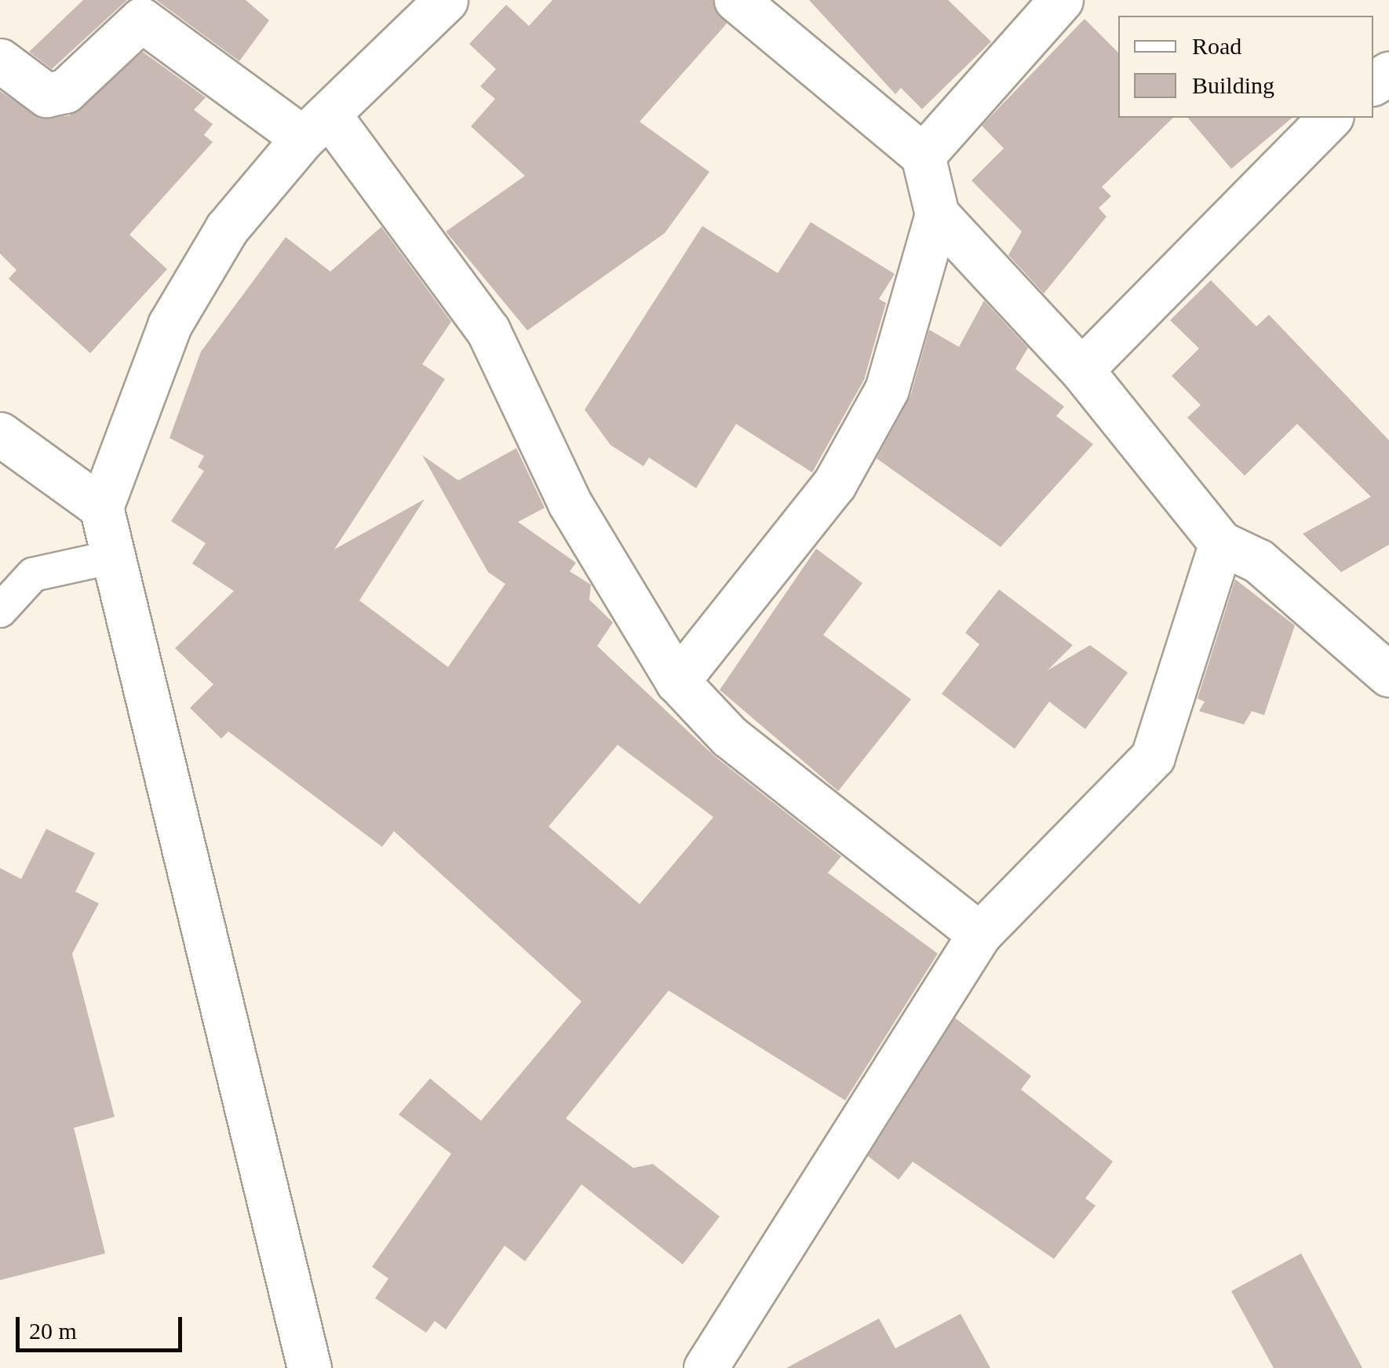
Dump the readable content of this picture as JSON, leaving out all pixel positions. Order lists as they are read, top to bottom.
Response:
{
  "legend": ["Road", "Building"],
  "scale_bar": "20 m"
}
